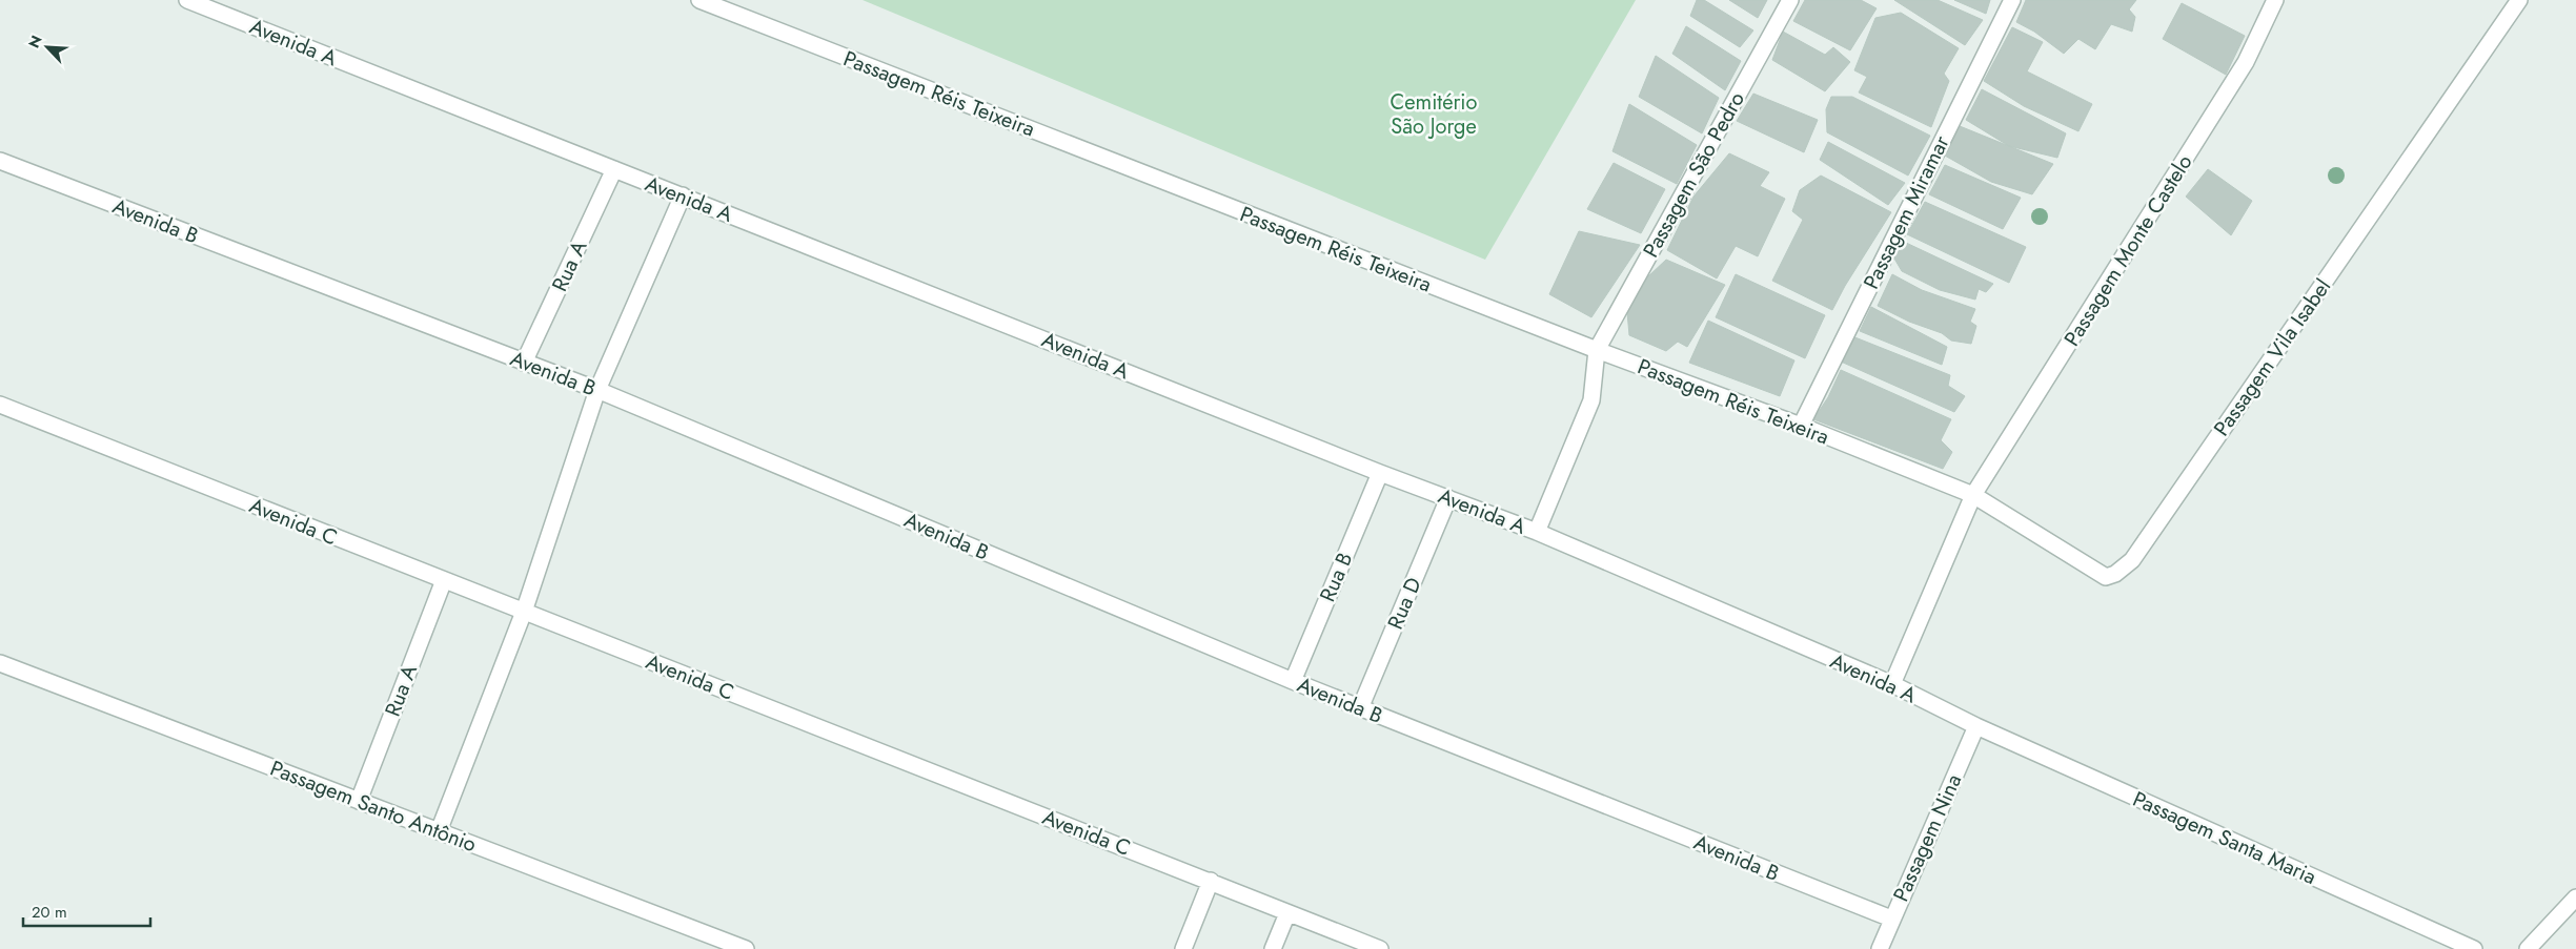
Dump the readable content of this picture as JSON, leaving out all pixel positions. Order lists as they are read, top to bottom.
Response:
{
  "streets": {
    "street": [
      "Avenida A",
      "Passagem Réis Teixeira",
      "Passagem São Pedro",
      "Passagem Miramar",
      "Avenida B",
      "Passagem Monte Castelo",
      "Rua A",
      "Passagem Vila Isabel",
      "Avenida C",
      "Rua B",
      "Rua D",
      "Passagem Santo Antônio",
      "Passagem Nina",
      "Passagem Santa Maria"
    ]
  },
  "crossings": [
    ["Avenida A", "Passagem Monte Castelo"],
    ["Avenida A", "Rua A"],
    ["Avenida A", "Rua B"],
    ["Avenida A", "Rua D"],
    ["Avenida A", "Passagem Nina"],
    ["Avenida A", "Passagem Santa Maria"],
    ["Passagem Réis Teixeira", "Passagem São Pedro"],
    ["Passagem Réis Teixeira", "Passagem Miramar"],
    ["Passagem Réis Teixeira", "Passagem Monte Castelo"],
    ["Passagem Réis Teixeira", "Passagem Vila Isabel"],
    ["Avenida B", "Rua A"],
    ["Avenida B", "Rua B"],
    ["Avenida B", "Rua D"],
    ["Avenida B", "Passagem Nina"],
    ["Passagem Monte Castelo", "Passagem Vila Isabel"],
    ["Rua A", "Avenida C"],
    ["Rua A", "Passagem Santo Antônio"],
    ["Passagem Nina", "Passagem Santa Maria"]
  ],
  "parks": ["Cemitério São Jorge"],
  "scale_bar": "20 m",
  "north": "top left"
}
